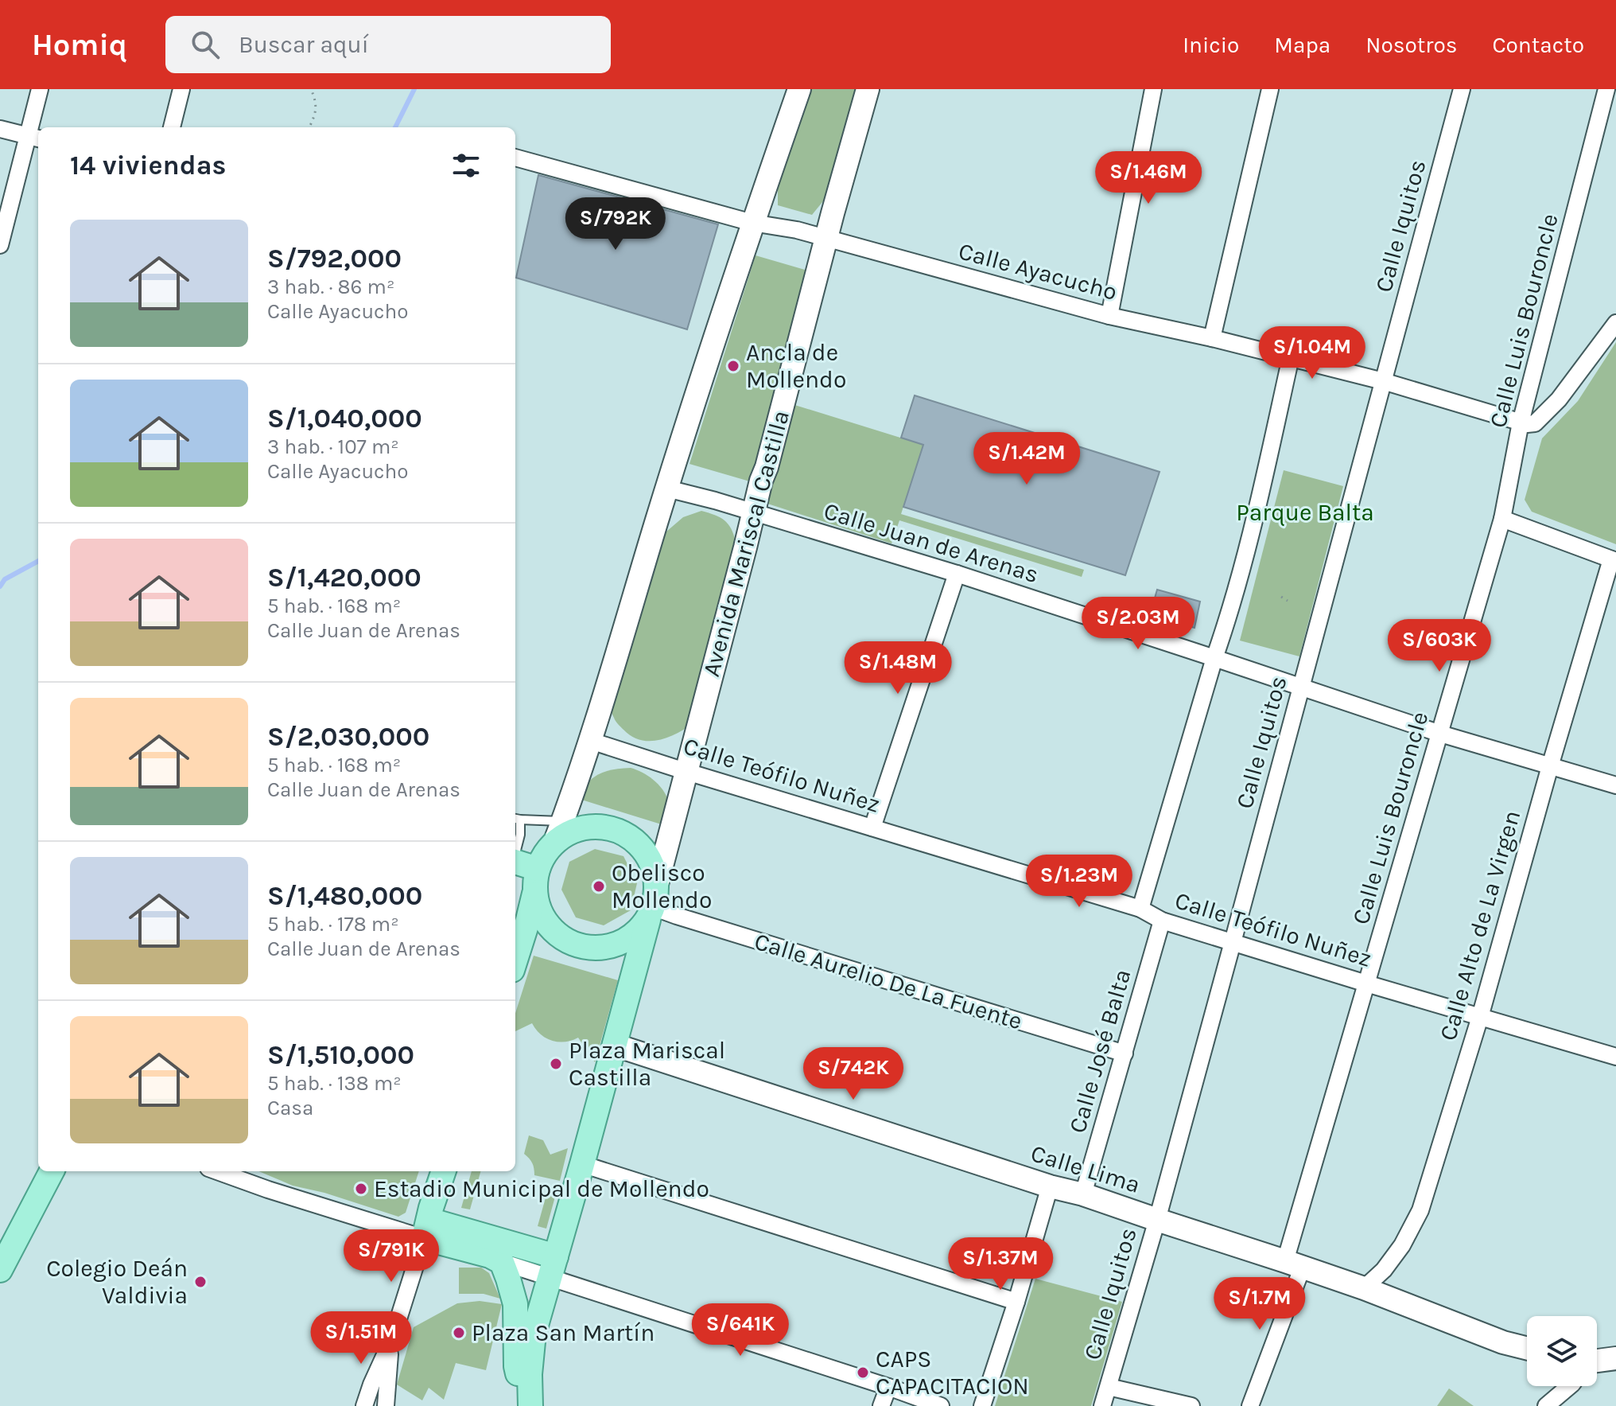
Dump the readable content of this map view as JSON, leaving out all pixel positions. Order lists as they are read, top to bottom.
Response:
{
  "streets": {
    "main road": ["Avenida Mariscal Castilla"],
    "street": [
      "Calle Iquitos",
      "Calle Ayacucho",
      "Calle Luis Bouroncle",
      "Calle Juan de Arenas",
      "Calle Teófilo Nuñez",
      "Calle Alto de La Virgen",
      "Calle Aurelio De La Fuente",
      "Calle José Balta",
      "Calle Lima"
    ]
  },
  "crossings": [
    ["Calle Iquitos", "Calle Ayacucho"],
    ["Calle Iquitos", "Calle Juan de Arenas"],
    ["Calle Iquitos", "Calle Teófilo Nuñez"],
    ["Calle Iquitos", "Calle Lima"],
    ["Calle Ayacucho", "Calle Luis Bouroncle"],
    ["Calle Ayacucho", "Avenida Mariscal Castilla"],
    ["Calle Luis Bouroncle", "Calle Juan de Arenas"],
    ["Calle Luis Bouroncle", "Calle Teófilo Nuñez"],
    ["Calle Luis Bouroncle", "Calle Lima"],
    ["Calle Juan de Arenas", "Avenida Mariscal Castilla"],
    ["Calle Juan de Arenas", "Calle Alto de La Virgen"],
    ["Avenida Mariscal Castilla", "Calle Teófilo Nuñez"],
    ["Avenida Mariscal Castilla", "Calle Aurelio De La Fuente"],
    ["Avenida Mariscal Castilla", "Calle Lima"],
    ["Calle Teófilo Nuñez", "Calle Alto de La Virgen"],
    ["Calle Teófilo Nuñez", "Calle José Balta"],
    ["Calle Alto de La Virgen", "Calle Lima"],
    ["Calle Aurelio De La Fuente", "Calle José Balta"],
    ["Calle José Balta", "Calle Lima"]
  ],
  "parks": ["Parque Balta"],
  "places": [
    "Ancla de Mollendo",
    "Obelisco Mollendo",
    "Plaza Mariscal Castilla",
    "Estadio Municipal de Mollendo",
    "Colegio Deán Valdivia",
    "Plaza San Martín",
    "CAPS CAPACITACION"
  ],
  "page": {
    "header": "Homiq",
    "search": "Buscar aquí",
    "nav": [
      "Inicio",
      "Mapa",
      "Nosotros",
      "Contacto"
    ],
    "heading": "14 viviendas",
    "price": [
      "S/1.46M",
      "S/792K",
      "S/1.04M",
      "S/1.42M",
      "S/2.03M",
      "S/603K",
      "S/1.48M",
      "S/1.23M",
      "S/742K",
      "S/791K",
      "S/1.37M",
      "S/1.7M",
      "S/641K",
      "S/1.51M"
    ],
    "list": [
      {
        "name": "S/792,000",
        "note": "3 hab. · 86 m² · Calle Ayacucho"
      },
      {
        "name": "S/1,040,000",
        "note": "3 hab. · 107 m² · Calle Ayacucho"
      },
      {
        "name": "S/1,420,000",
        "note": "5 hab. · 168 m² · Calle Juan de Arenas"
      },
      {
        "name": "S/2,030,000",
        "note": "5 hab. · 168 m² · Calle Juan de Arenas"
      },
      {
        "name": "S/1,480,000",
        "note": "5 hab. · 178 m² · Calle Juan de Arenas"
      },
      {
        "name": "S/1,510,000",
        "note": "5 hab. · 138 m² · Casa"
      }
    ]
  }
}
